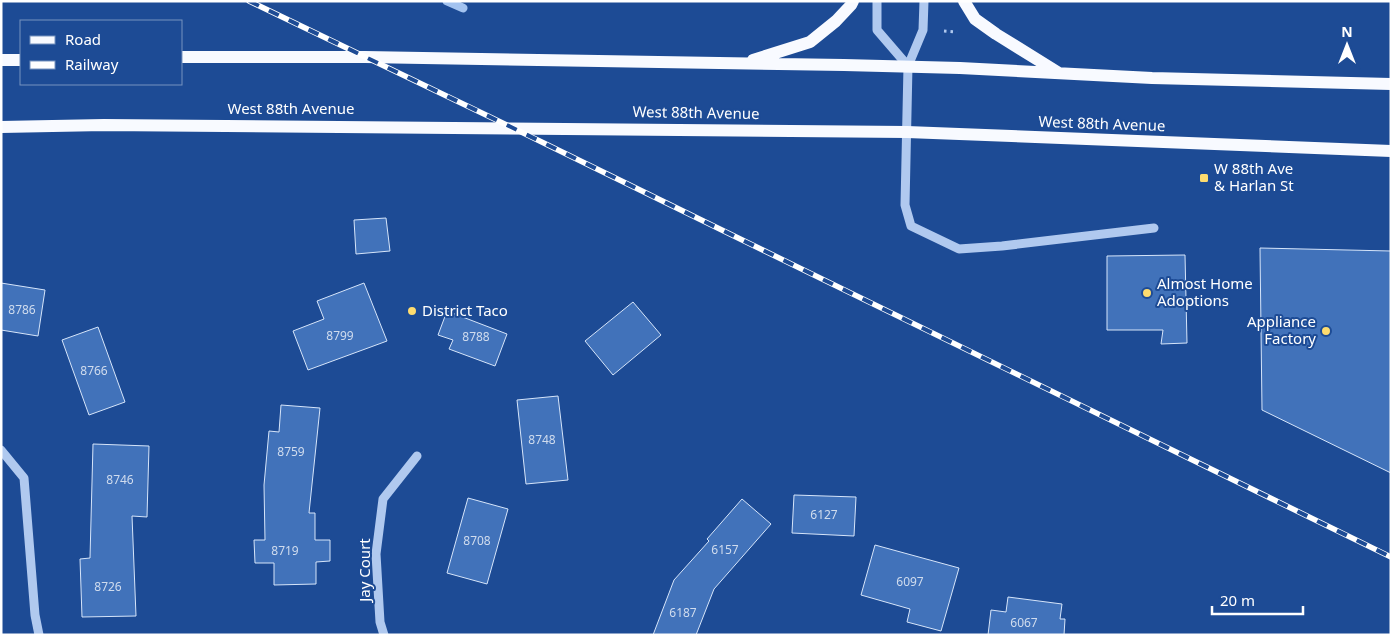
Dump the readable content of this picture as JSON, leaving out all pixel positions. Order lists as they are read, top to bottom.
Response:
{
  "streets": {
    "main road": ["West 88th Avenue"],
    "street": ["Jay Court"]
  },
  "places": {
    "transit": ["W 88th Ave & Harlan St"],
    "other": ["Almost Home Adoptions", "District Taco", "Appliance Factory"]
  },
  "house_numbers": [
    "8786",
    "8799",
    "8788",
    "8766",
    "8748",
    "8759",
    "8746",
    "6127",
    "8708",
    "6157",
    "8719",
    "6097",
    "8726",
    "6187",
    "6067"
  ],
  "legend": ["Road", "Railway"],
  "scale_bar": "20 m",
  "north": "top"
}
